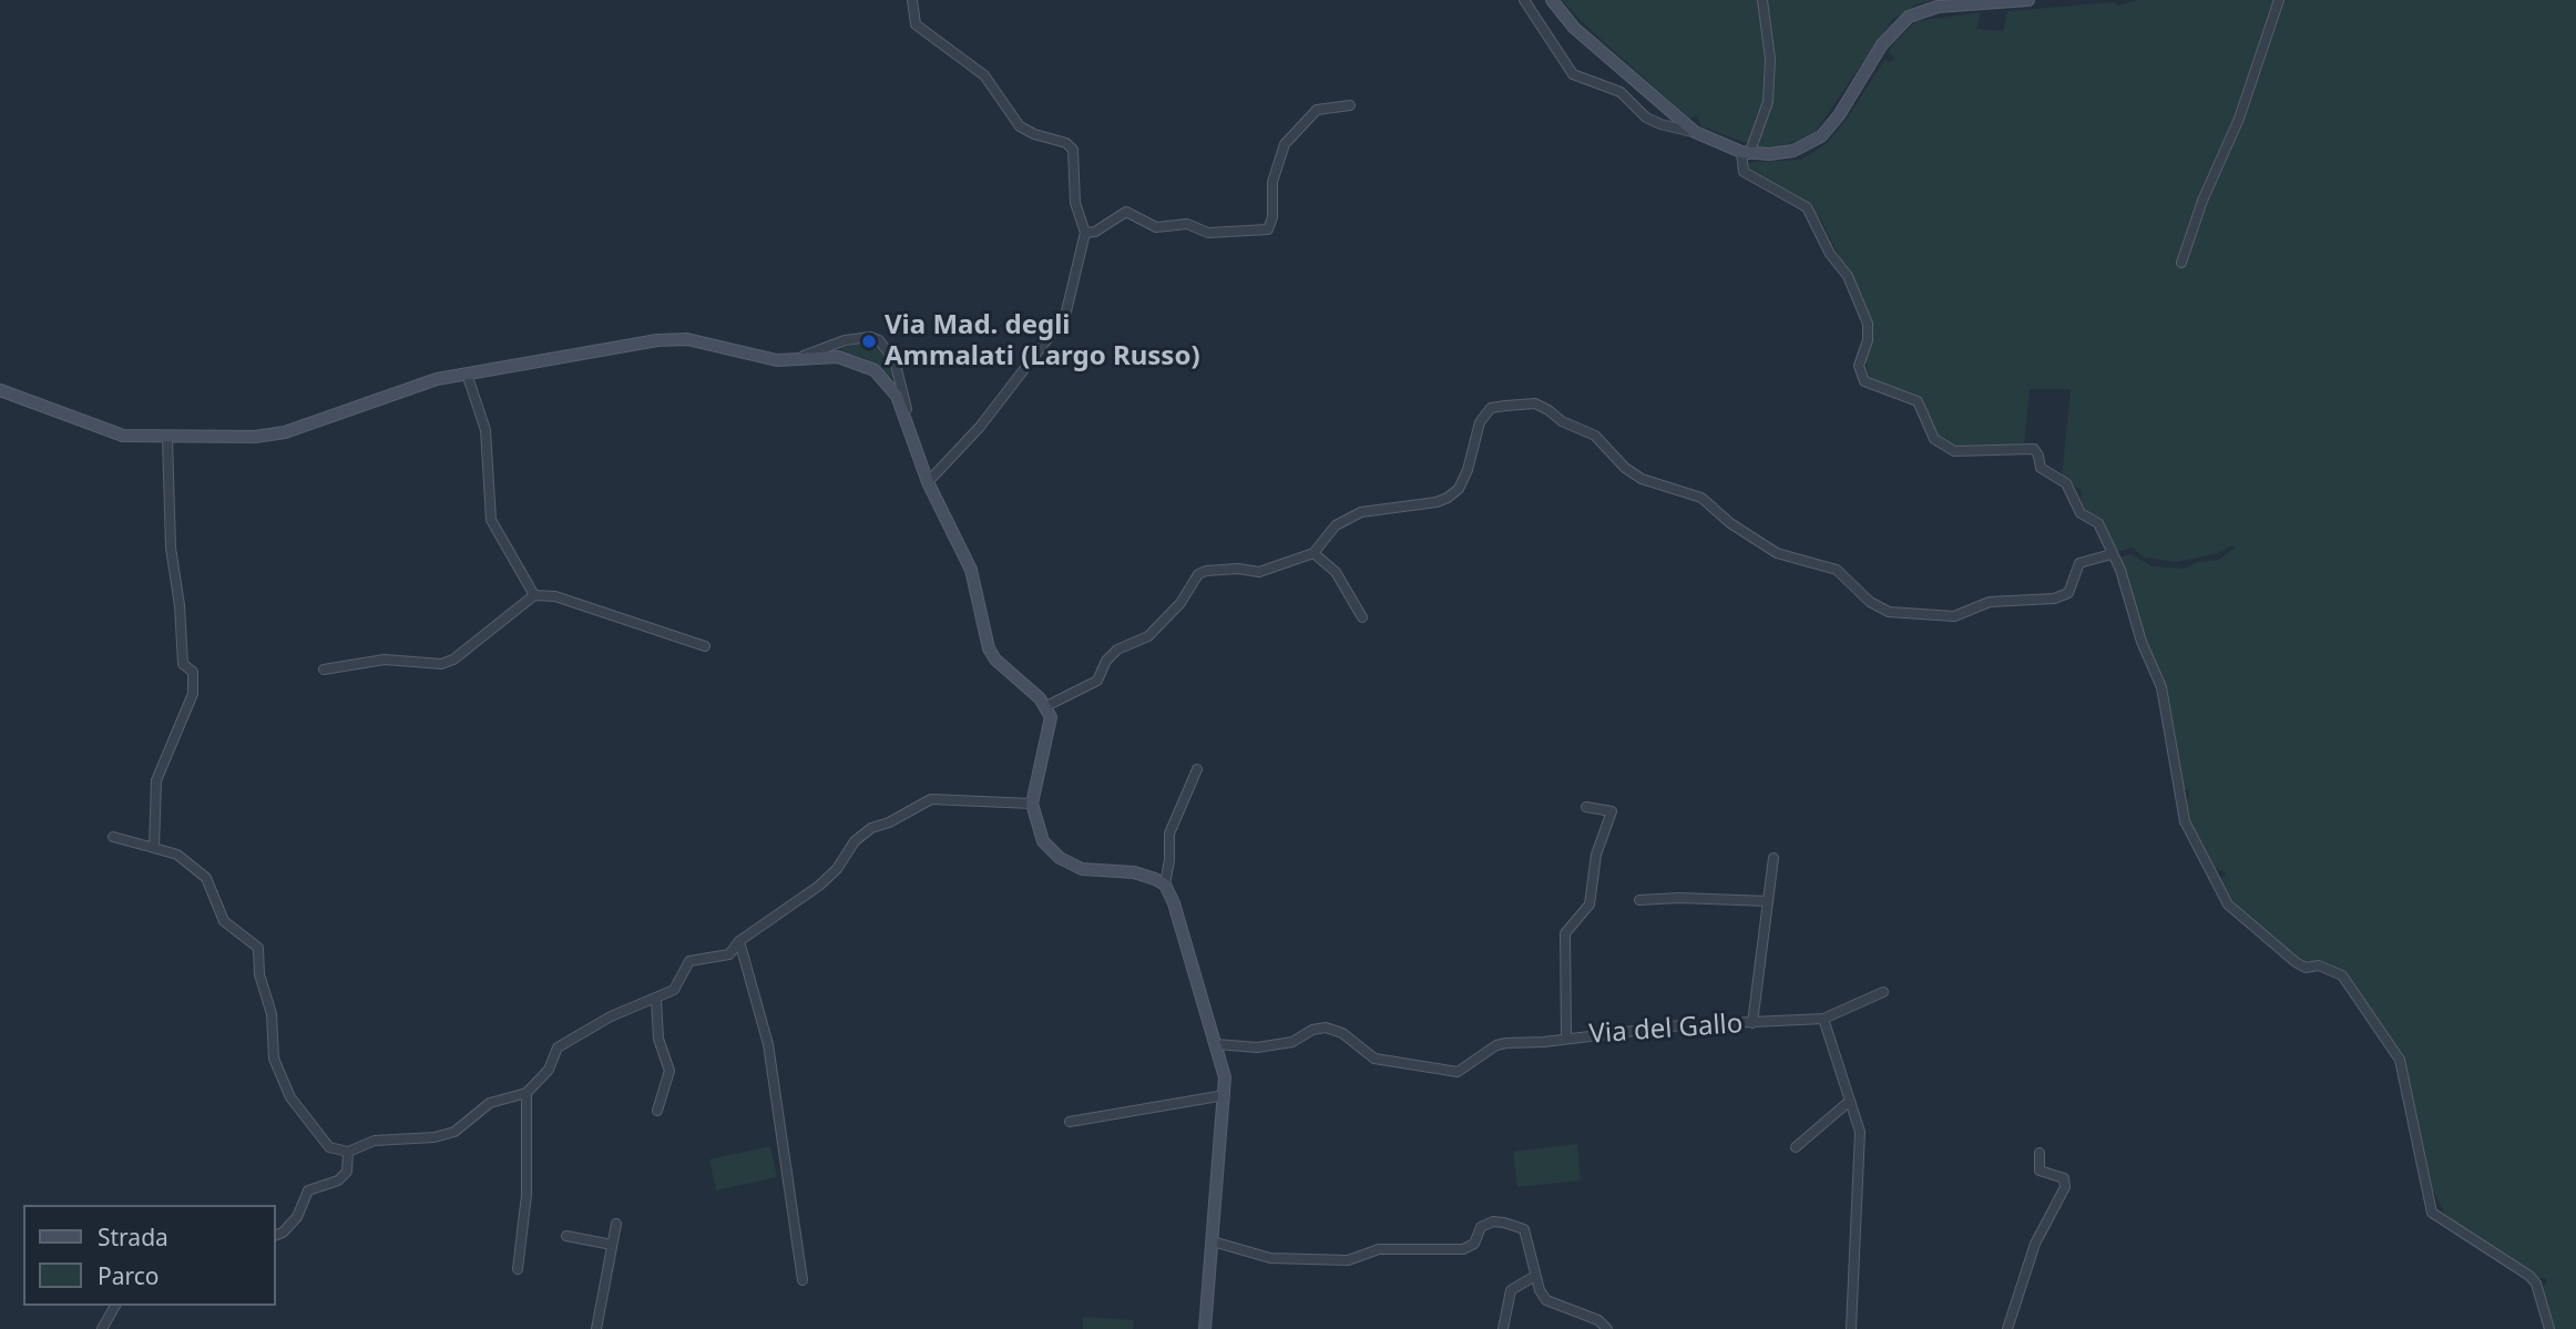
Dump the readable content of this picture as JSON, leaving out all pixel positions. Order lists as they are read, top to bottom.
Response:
{
  "streets": {
    "street": ["Via del Gallo"]
  },
  "places": ["Via Mad. degli Ammalati (Largo Russo)"],
  "legend": ["Strada", "Parco"]
}
